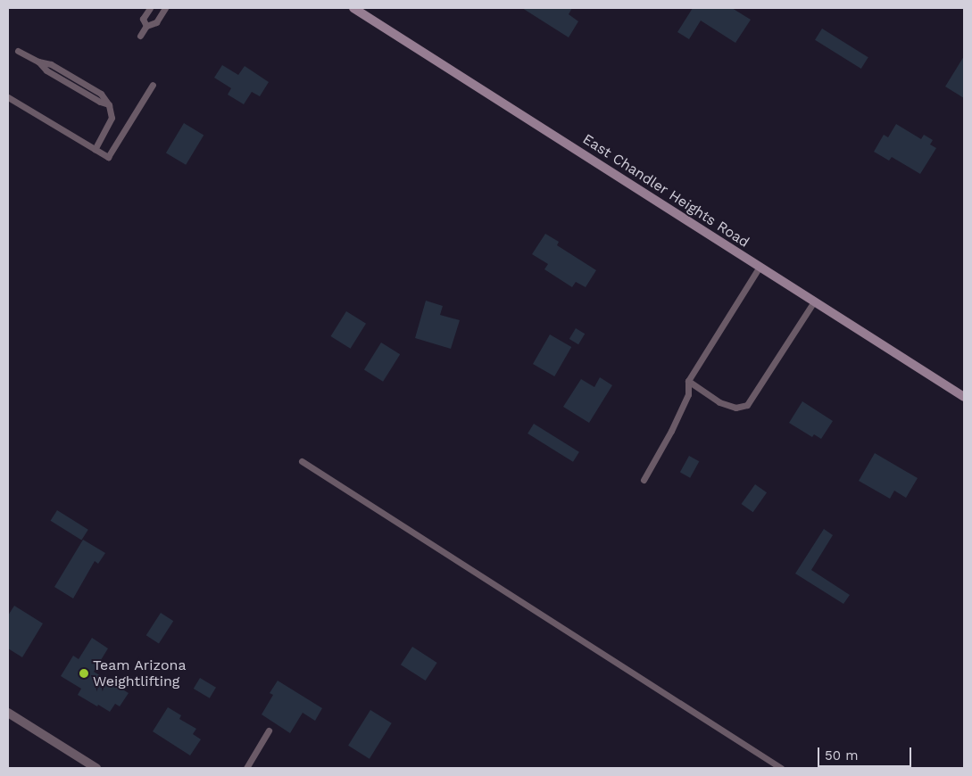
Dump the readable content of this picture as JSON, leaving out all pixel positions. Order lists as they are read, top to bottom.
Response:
{
  "streets": {
    "main road": ["East Chandler Heights Road"]
  },
  "places": ["Team Arizona Weightlifting"],
  "scale_bar": "50 m"
}
